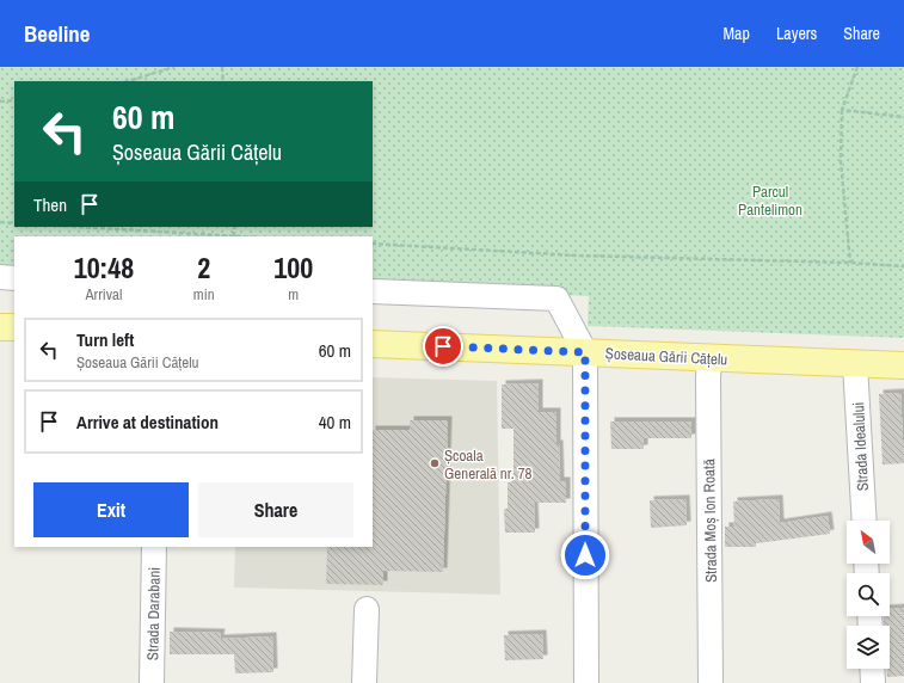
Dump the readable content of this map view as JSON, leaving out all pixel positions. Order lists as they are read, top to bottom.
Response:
{
  "streets": {
    "main road": ["Șoseaua Gării Cățelu"],
    "street": ["Strada Idealului", "Strada Moș Ion Roată", "Strada Darabani"]
  },
  "crossings": [
    ["Șoseaua Gării Cățelu", "Strada Idealului"],
    ["Șoseaua Gării Cățelu", "Strada Moș Ion Roată"]
  ],
  "parks": ["Parcul Pantelimon"],
  "places": ["Școala Generală nr. 78"],
  "north": "top left",
  "page": {
    "header": "Beeline",
    "nav": ["Map", "Layers", "Share"],
    "turn": ["60 m", "Șoseaua Gării Cățelu"],
    "then": "Then",
    "eta": [
      "10:48",
      "Arrival",
      "2",
      "min",
      "100",
      "m"
    ],
    "list": [
      {
        "name": "Turn left",
        "note": "Șoseaua Gării Cățelu",
        "value": "60 m"
      },
      {
        "name": "Arrive at destination",
        "value": "40 m"
      }
    ],
    "buttons": ["Exit", "Share"]
  }
}
